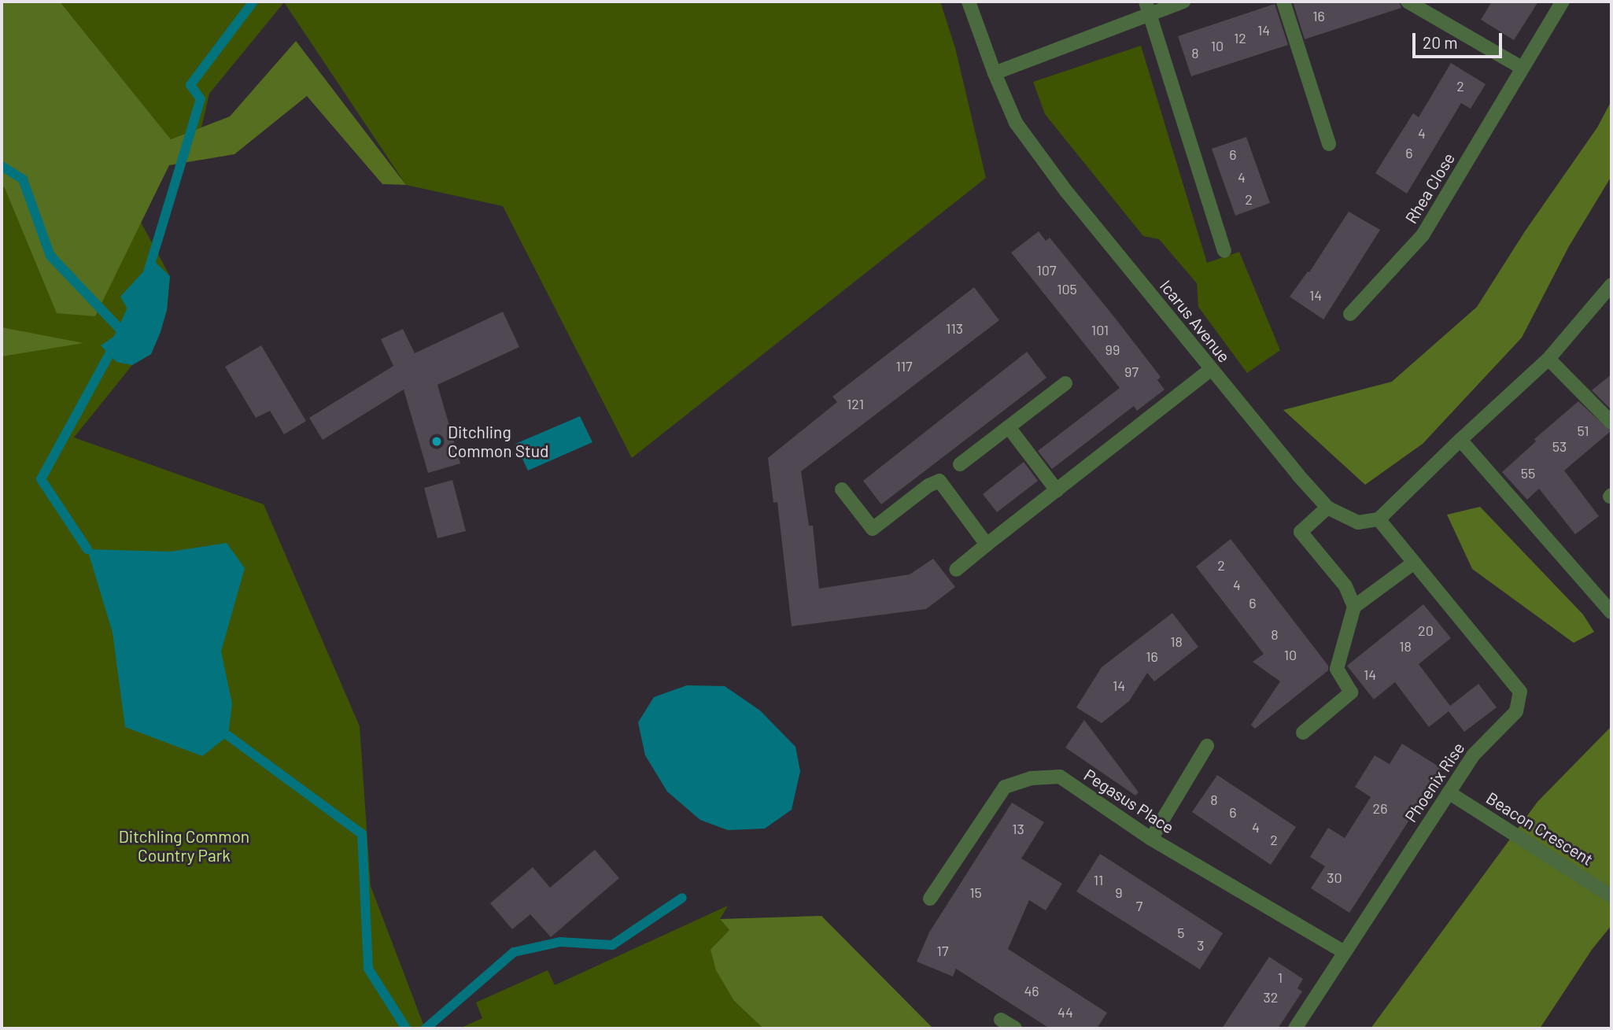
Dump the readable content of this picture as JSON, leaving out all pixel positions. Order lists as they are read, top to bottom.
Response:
{
  "streets": {
    "street": [
      "Rhea Close",
      "Icarus Avenue",
      "Phoenix Rise",
      "Pegasus Place",
      "Beacon Crescent"
    ]
  },
  "crossings": [
    ["Icarus Avenue", "Phoenix Rise"],
    ["Phoenix Rise", "Pegasus Place"],
    ["Phoenix Rise", "Beacon Crescent"]
  ],
  "parks": ["Ditchling Common Country Park"],
  "places": ["Ditchling Common Stud"],
  "house_numbers": [
    "16",
    "14",
    "12",
    "10",
    "8",
    "2",
    "4",
    "6",
    "6",
    "4",
    "2",
    "107",
    "105",
    "14",
    "113",
    "101",
    "99",
    "117",
    "97",
    "121",
    "51",
    "53",
    "55",
    "2",
    "4",
    "6",
    "20",
    "8",
    "18",
    "18",
    "10",
    "16",
    "14",
    "14",
    "8",
    "26",
    "6",
    "4",
    "13",
    "2",
    "30",
    "11",
    "15",
    "9",
    "7",
    "5",
    "3",
    "17",
    "1",
    "46",
    "32",
    "44"
  ],
  "scale_bar": "20 m"
}
